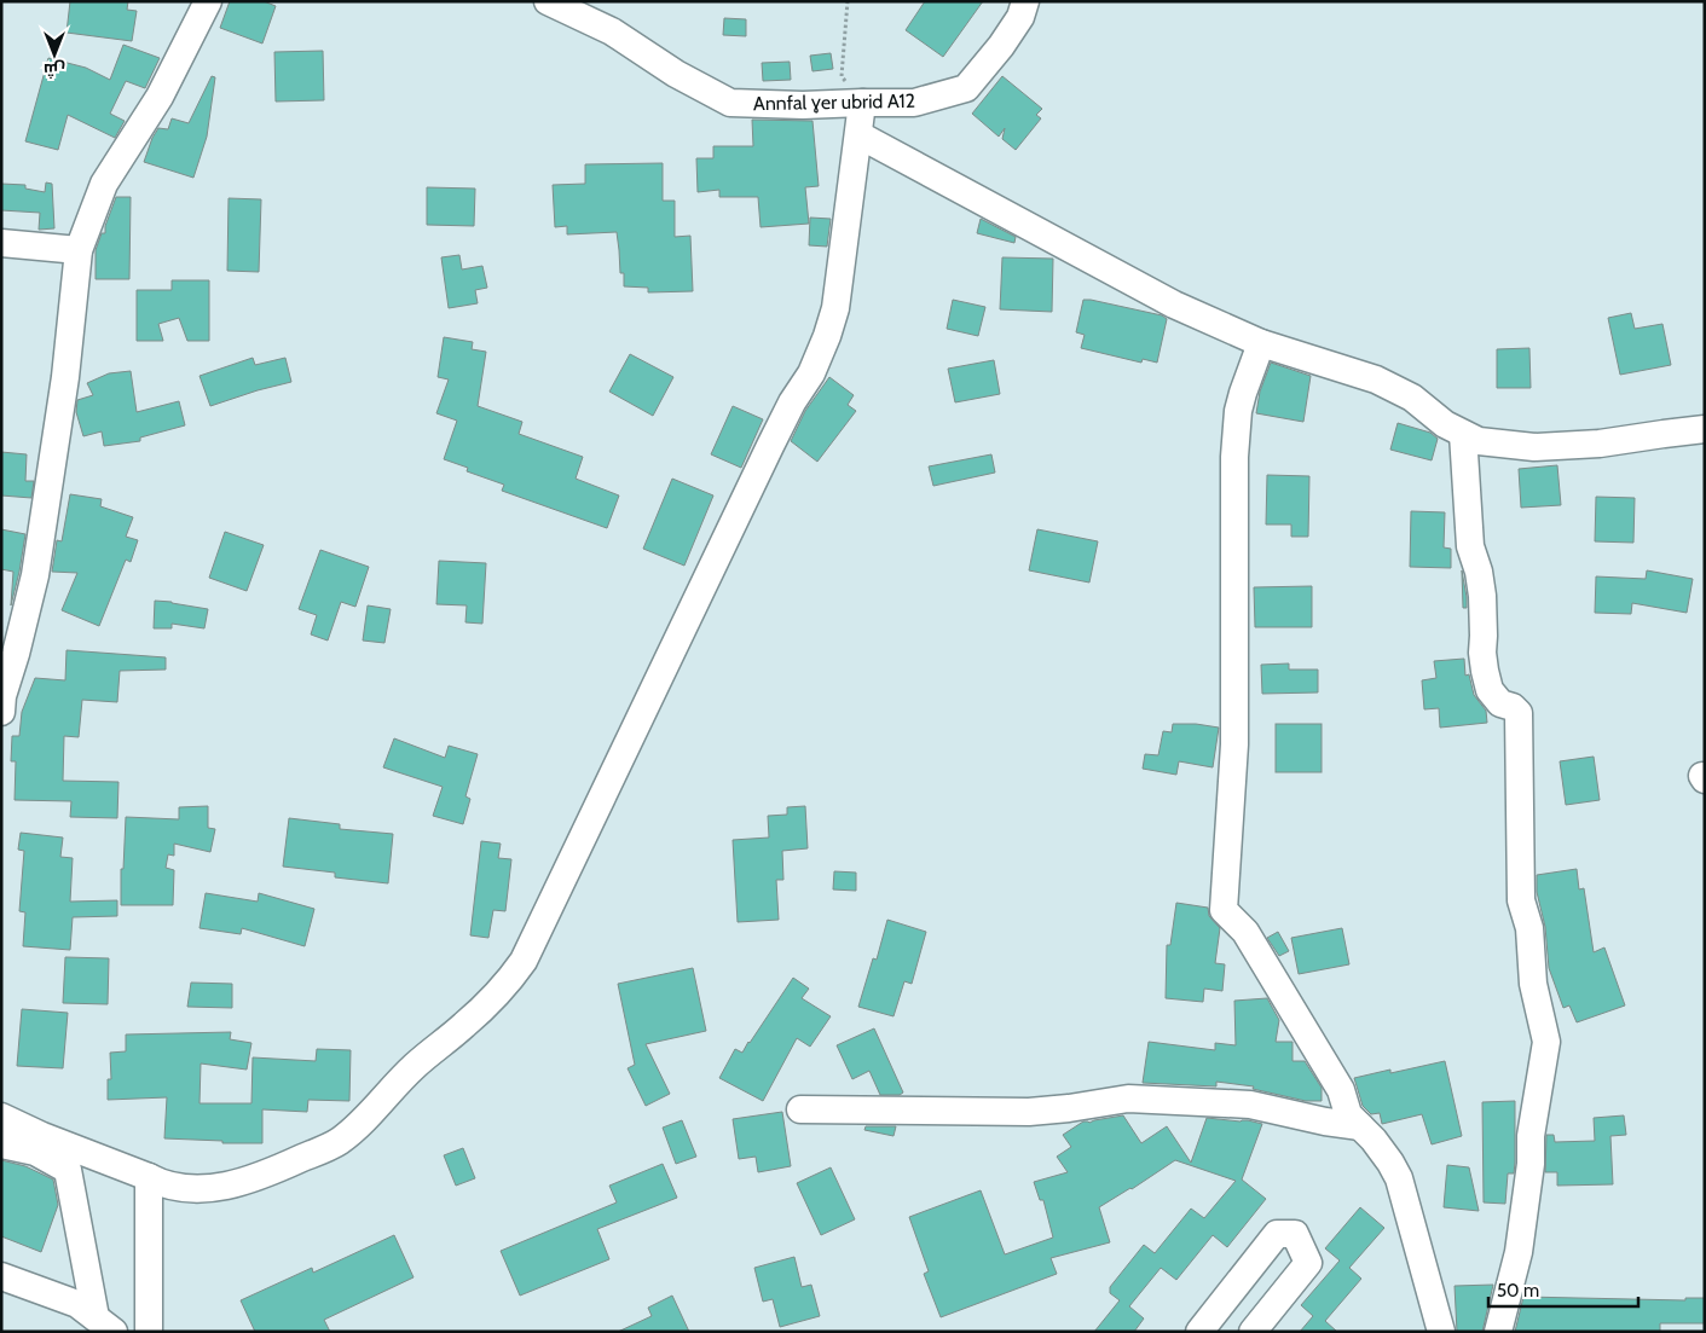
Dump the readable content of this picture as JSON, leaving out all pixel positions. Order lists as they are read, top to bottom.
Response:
{
  "streets": {
    "street": ["Annfal ɣer ubrid A12"]
  },
  "scale_bar": "50 m",
  "north": "bottom"
}
